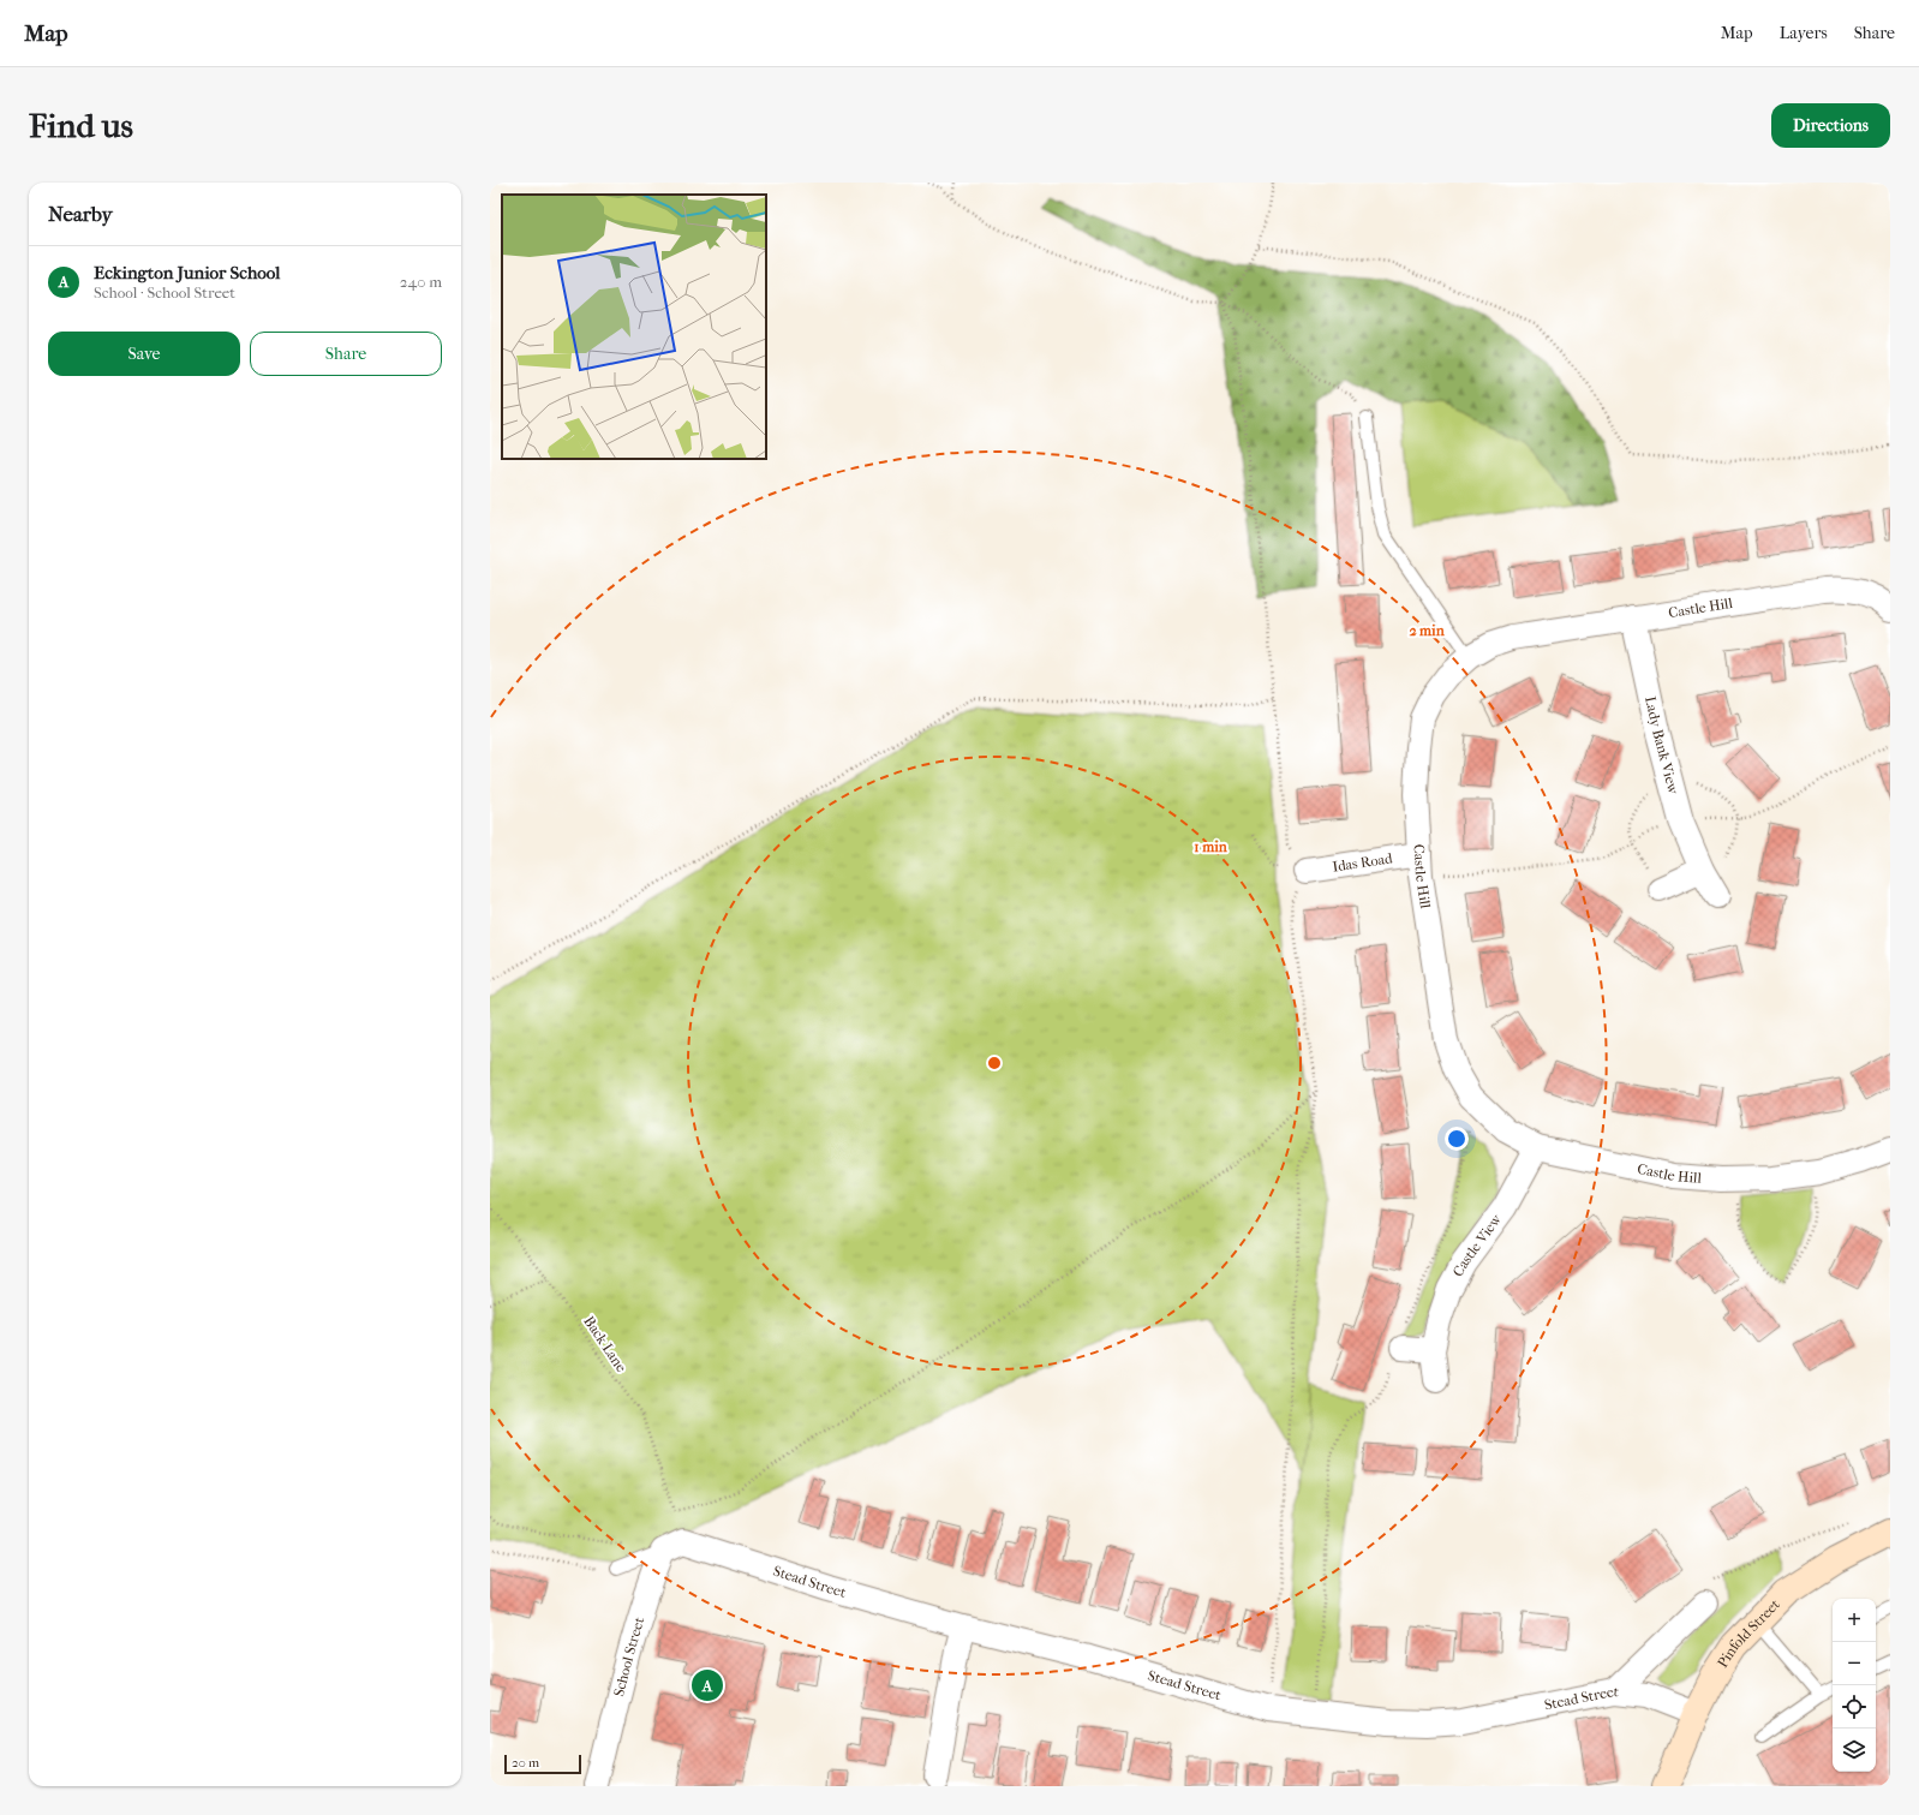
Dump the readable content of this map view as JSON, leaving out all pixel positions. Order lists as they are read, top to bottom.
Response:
{
  "streets": {
    "main road": ["Pinfold Street"],
    "street": [
      "Castle Hill",
      "Lady Bank View",
      "Idas Road",
      "Castle View",
      "Stead Street",
      "School Street"
    ],
    "path": ["Back Lane"]
  },
  "crossings": [
    ["Castle Hill", "Lady Bank View"],
    ["Castle Hill", "Idas Road"],
    ["Castle Hill", "Castle View"],
    ["Stead Street", "Pinfold Street"],
    ["Stead Street", "School Street"]
  ],
  "scale_bar": "20 m",
  "page": {
    "header": "Map",
    "nav": ["Map", "Layers", "Share"],
    "buttons": [
      "Directions",
      ["Save", "Share"]
    ],
    "title": "Find us",
    "heading": "Nearby",
    "list": [
      {
        "mark": "A",
        "name": "Eckington Junior School",
        "note": "School · School Street",
        "value": "240 m"
      }
    ],
    "map_buttons": ["+", "−"],
    "pins": "A",
    "scale": "20 m"
  },
  "rings": ["2 min", "1 min"]
}
